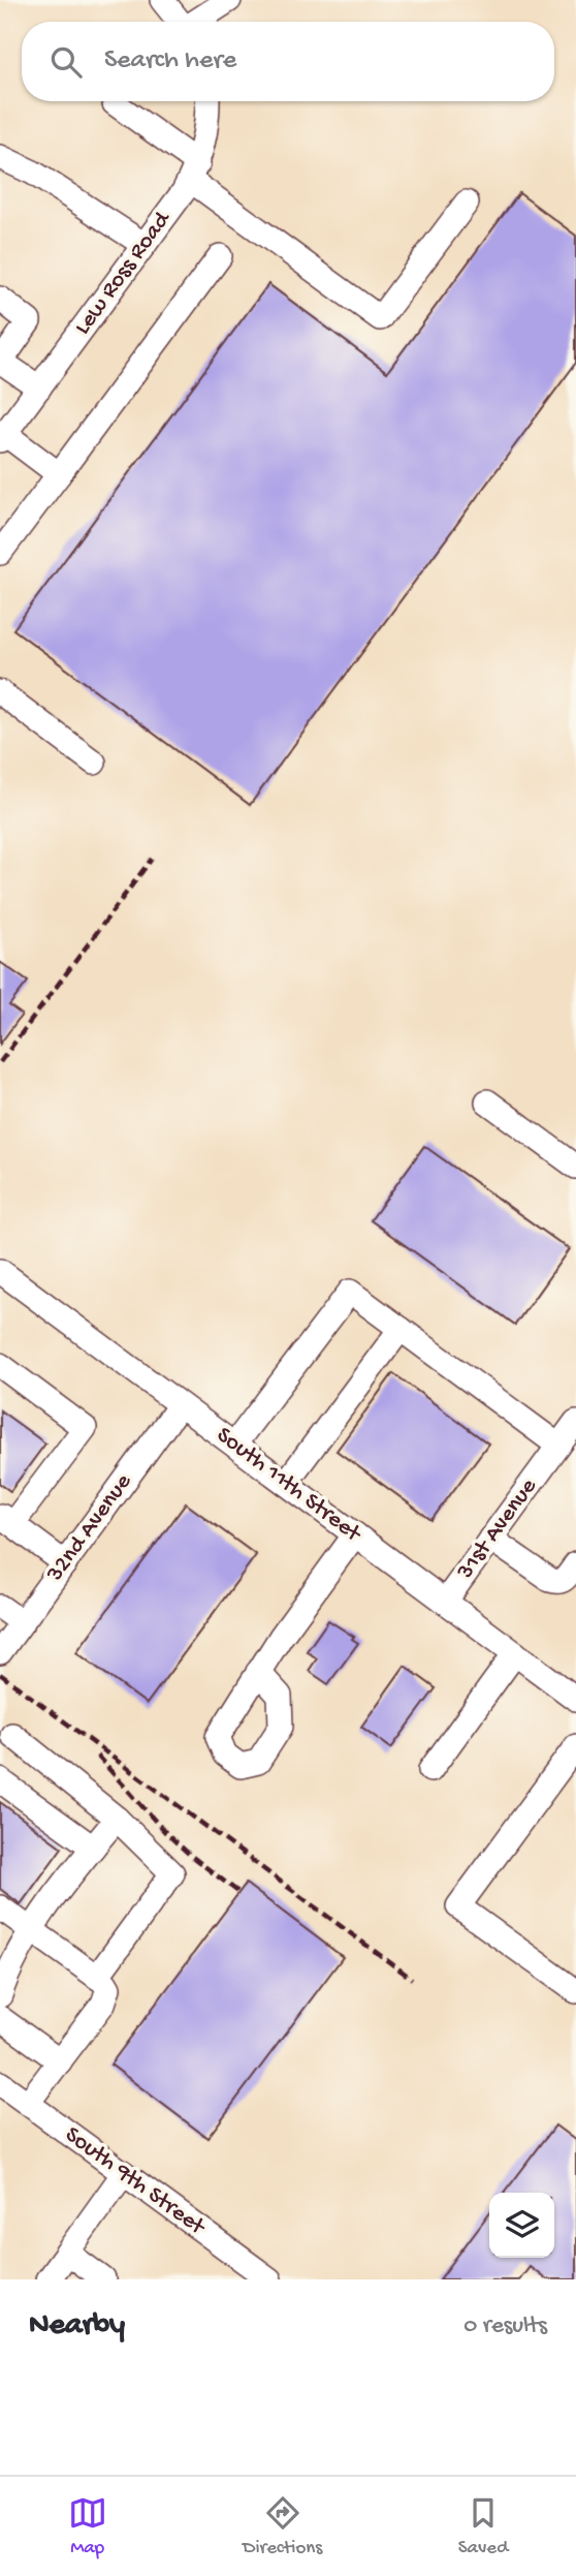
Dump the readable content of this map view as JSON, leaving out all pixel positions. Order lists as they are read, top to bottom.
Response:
{
  "streets": {
    "street": [
      "Lew Ross Road",
      "South 11th Street",
      "32nd Avenue",
      "31st Avenue",
      "South 9th Street"
    ]
  },
  "crossings": [
    ["South 11th Street", "32nd Avenue"],
    ["South 11th Street", "31st Avenue"]
  ],
  "page": {
    "search": "Search here",
    "heading": ["Nearby", "0 results"],
    "nav": ["Map", "Directions", "Saved"]
  }
}
